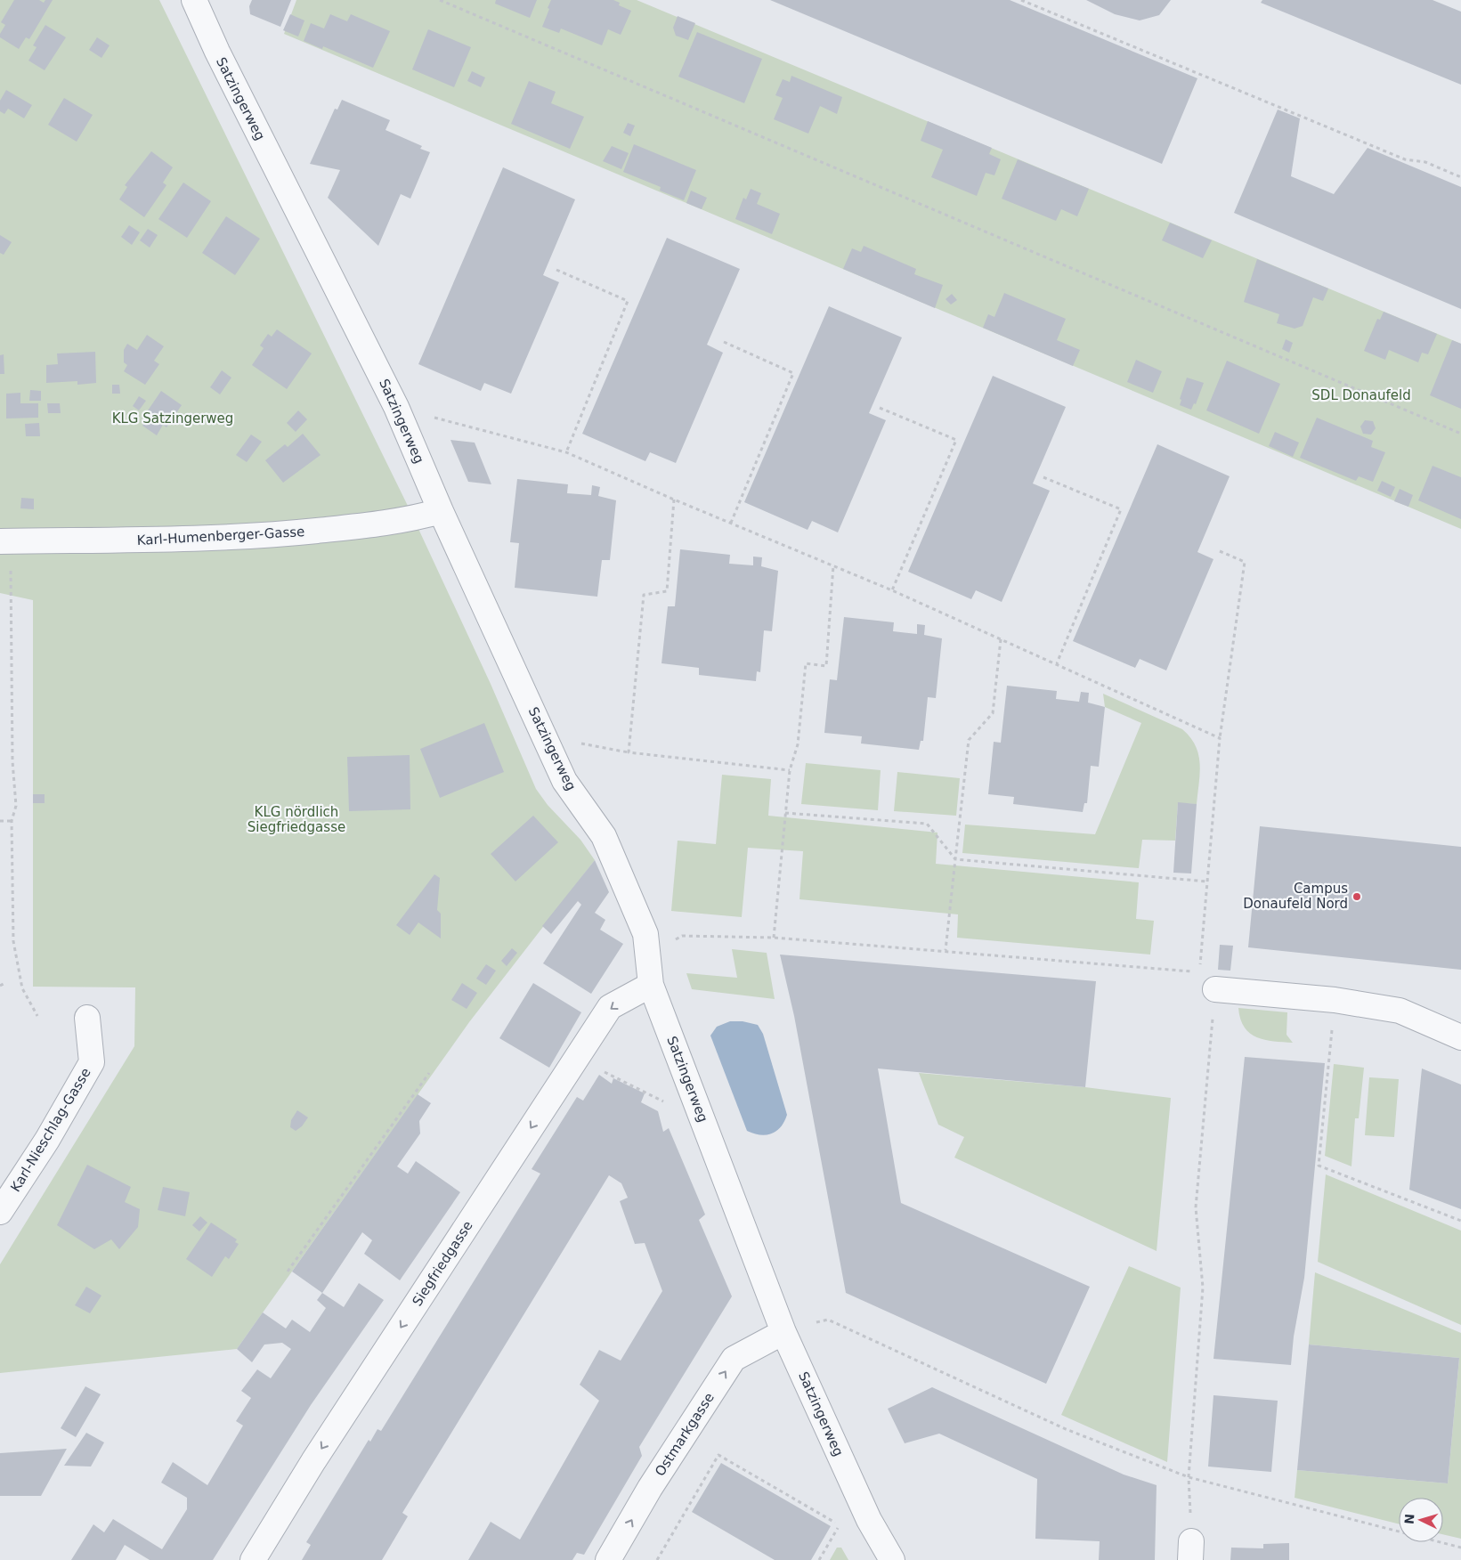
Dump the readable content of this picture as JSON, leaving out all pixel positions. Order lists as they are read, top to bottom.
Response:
{
  "streets": {
    "street": [
      "Satzingerweg",
      "Karl-Humenberger-Gasse",
      "Karl-Nieschlag-Gasse",
      "Siegfriedgasse",
      "Ostmarkgasse"
    ]
  },
  "crossings": [
    ["Satzingerweg", "Karl-Humenberger-Gasse"],
    ["Satzingerweg", "Siegfriedgasse"],
    ["Satzingerweg", "Ostmarkgasse"]
  ],
  "one_way": ["Siegfriedgasse", "Ostmarkgasse"],
  "parks": ["SDL Donaufeld", "KLG Satzingerweg", "KLG nördlich Siegfriedgasse"],
  "places": ["Campus Donaufeld Nord"],
  "north": "left"
}
